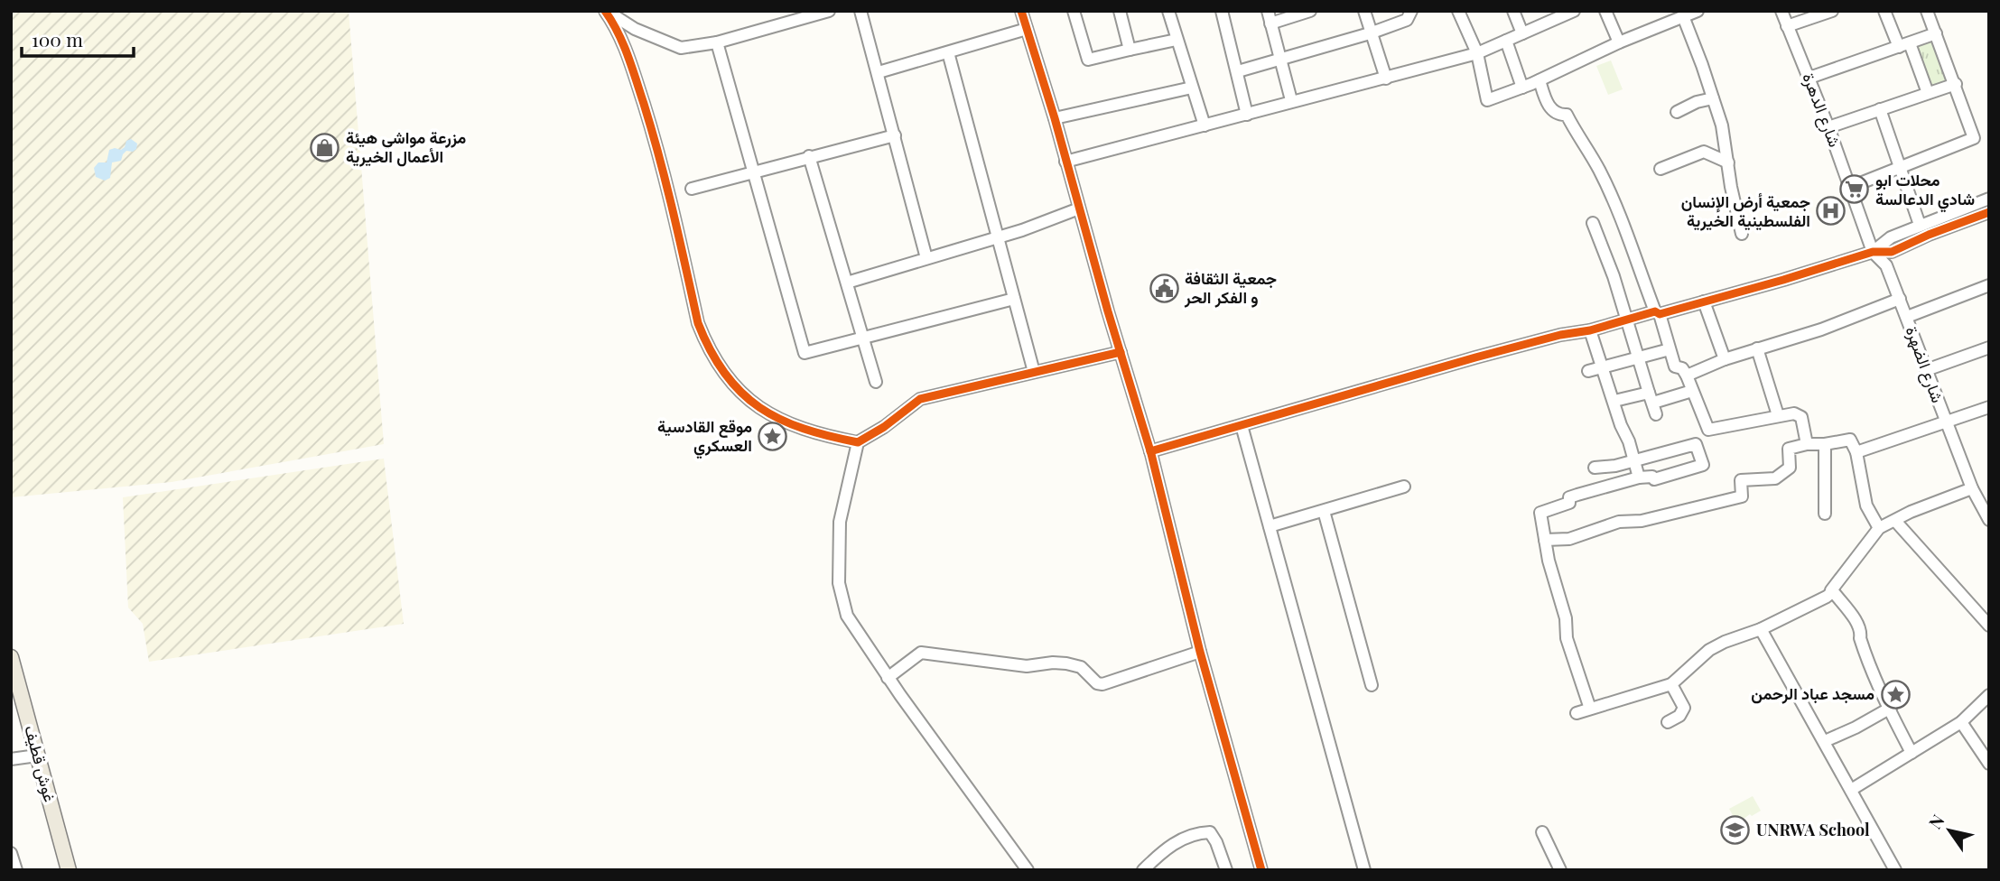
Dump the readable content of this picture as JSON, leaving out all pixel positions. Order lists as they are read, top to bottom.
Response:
{
  "streets": {
    "main road": ["غوش قطيف"],
    "street": ["شارع الدهرة", "شارع الضهرة"]
  },
  "crossings": [
    ["شارع الدهرة", "شارع الضهرة"]
  ],
  "places": {
    "shop": ["مزرعة مواشي هيئة الأعمال الخيرية"],
    "supermarket": ["محلات ابو شادي الدعالسة"],
    "hospital": ["جمعية أرض الإنسان الفلسطينية الخيرية"],
    "public building": ["جمعية الثقافة و الفكر الحر"],
    "place": ["موقع القادسية العسكري", "مسجد عباد الرحمن"],
    "school or university": ["UNRWA School"]
  },
  "scale_bar": "100 m",
  "north": "top left"
}
